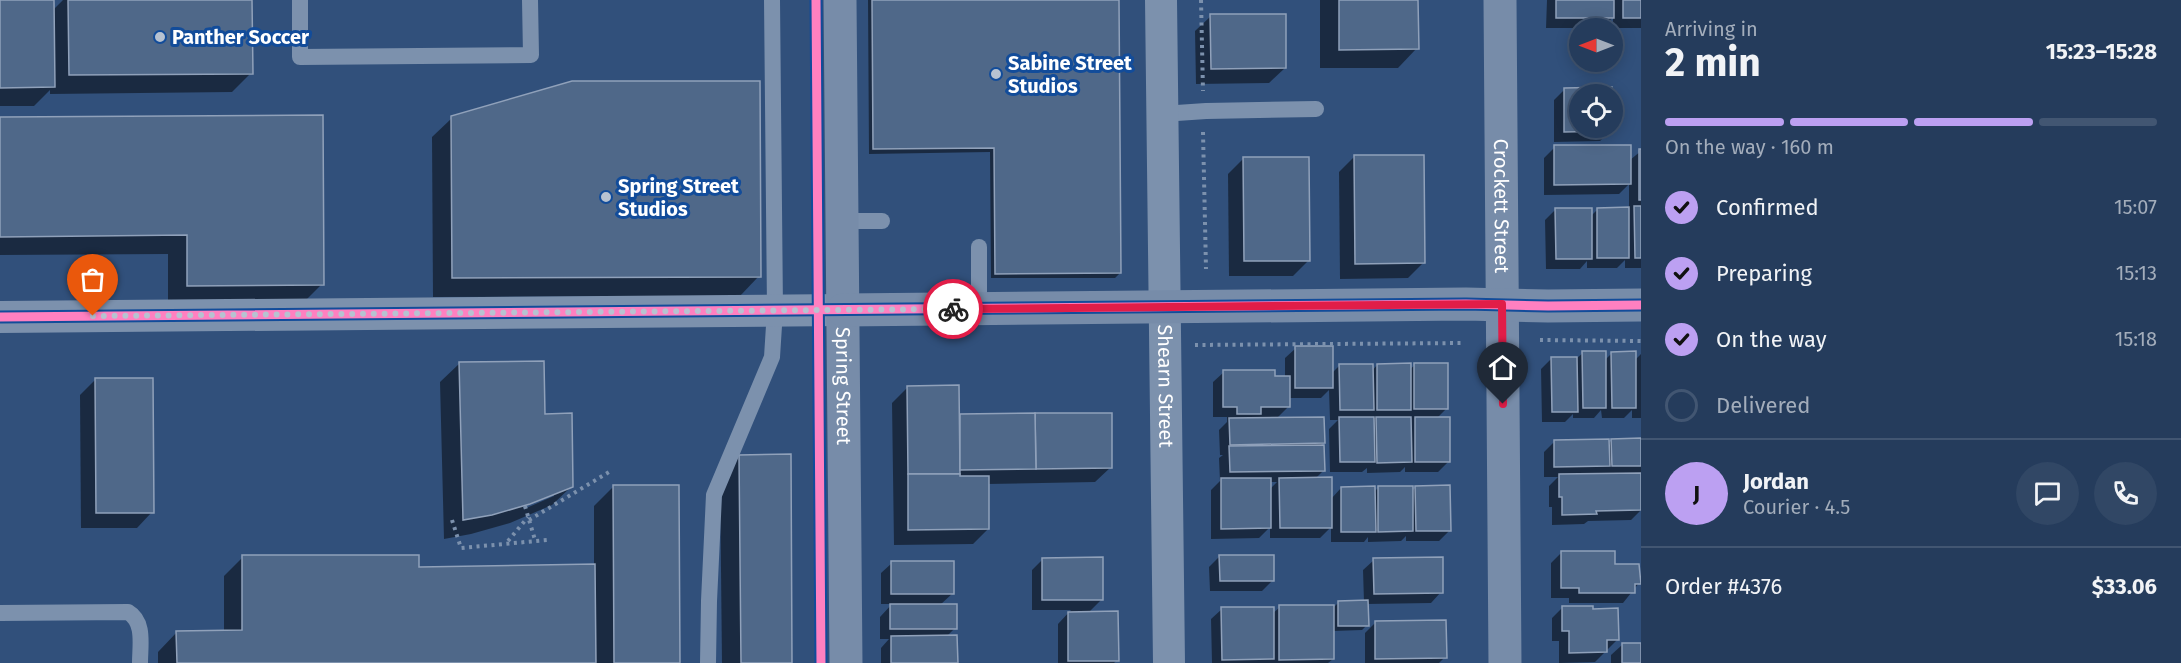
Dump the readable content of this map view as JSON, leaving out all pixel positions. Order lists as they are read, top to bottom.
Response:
{
  "streets": {
    "street": ["Crockett Street", "Spring Street", "Shearn Street"]
  },
  "places": ["Panther Soccer", "Sabine Street Studios", "Spring Street Studios"],
  "north": "left",
  "page": {
    "heading": ["2 min", "Arriving in", "15:23–15:28"],
    "panel": [
      "Jordan",
      "Courier · 4.5",
      "Order #4376",
      "$33.06"
    ],
    "bar": "On the way · 160 m",
    "list": [
      ["Confirmed", "15:07"],
      ["Preparing", "15:13"],
      ["On the way", "15:18"],
      "Delivered"
    ],
    "round": "J"
  }
}
